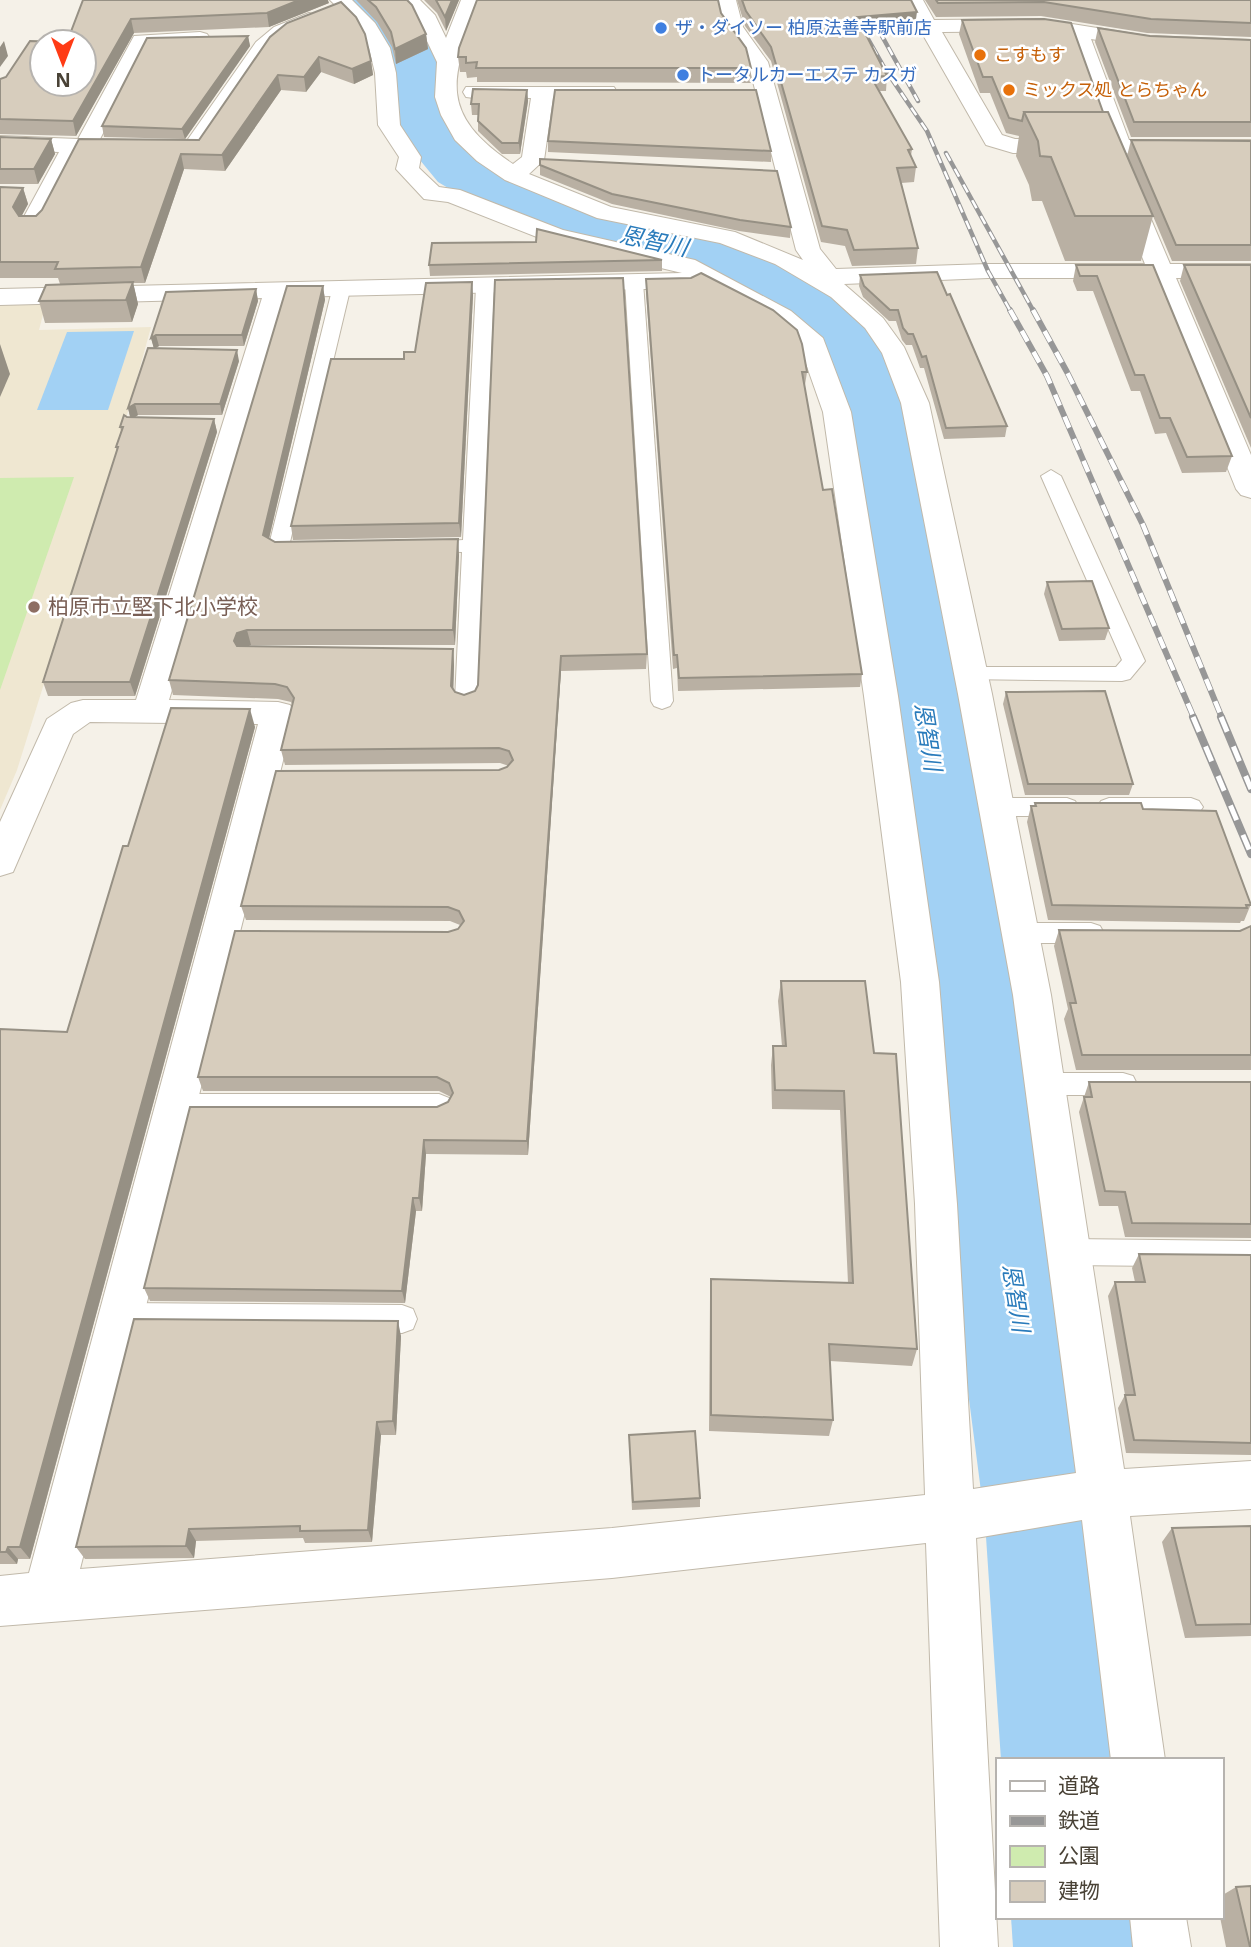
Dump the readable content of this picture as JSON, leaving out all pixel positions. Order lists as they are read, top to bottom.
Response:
{
  "water": ["恩智川"],
  "places": [
    "ザ・ダイソー 柏原法善寺駅前店",
    "こすもす",
    "トータルカーエステ カスガ",
    "ミックス処 とらちゃん",
    "柏原市立堅下北小学校"
  ],
  "legend": [
    "道路",
    "鉄道",
    "公園",
    "建物"
  ],
  "north": "bottom"
}
